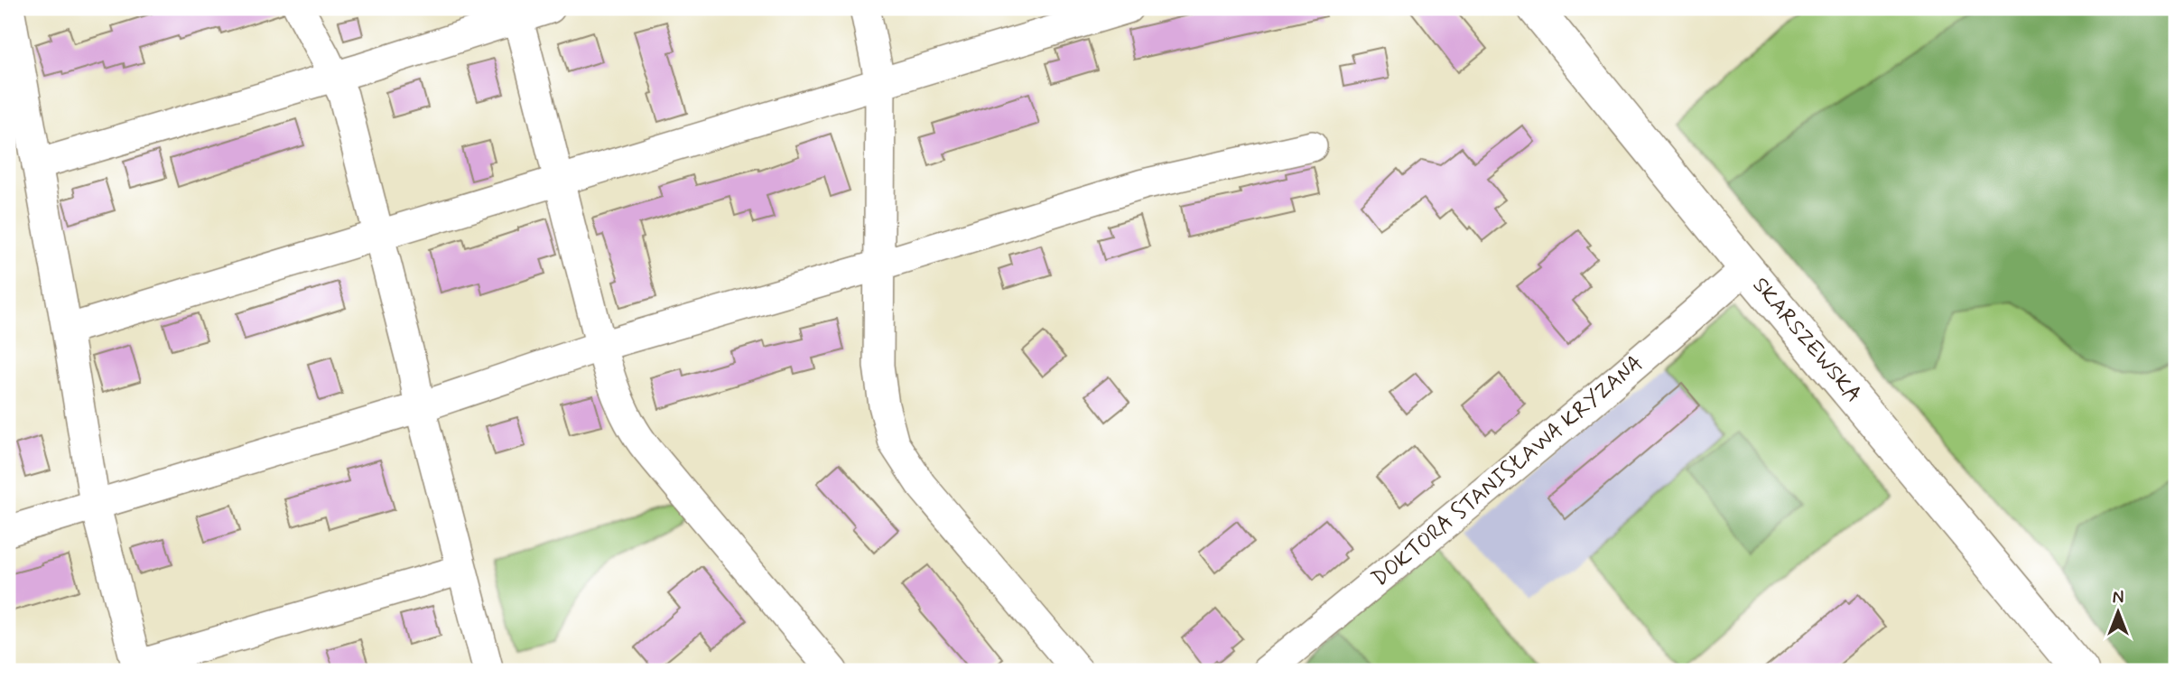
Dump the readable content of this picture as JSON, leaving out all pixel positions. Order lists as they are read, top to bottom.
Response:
{
  "streets": {
    "main road": ["SKARSZEWSKA"],
    "street": ["DOKTORA STANISŁAWA KRYZANA"]
  },
  "crossings": [
    ["SKARSZEWSKA", "DOKTORA STANISŁAWA KRYZANA"]
  ],
  "north": "top"
}
